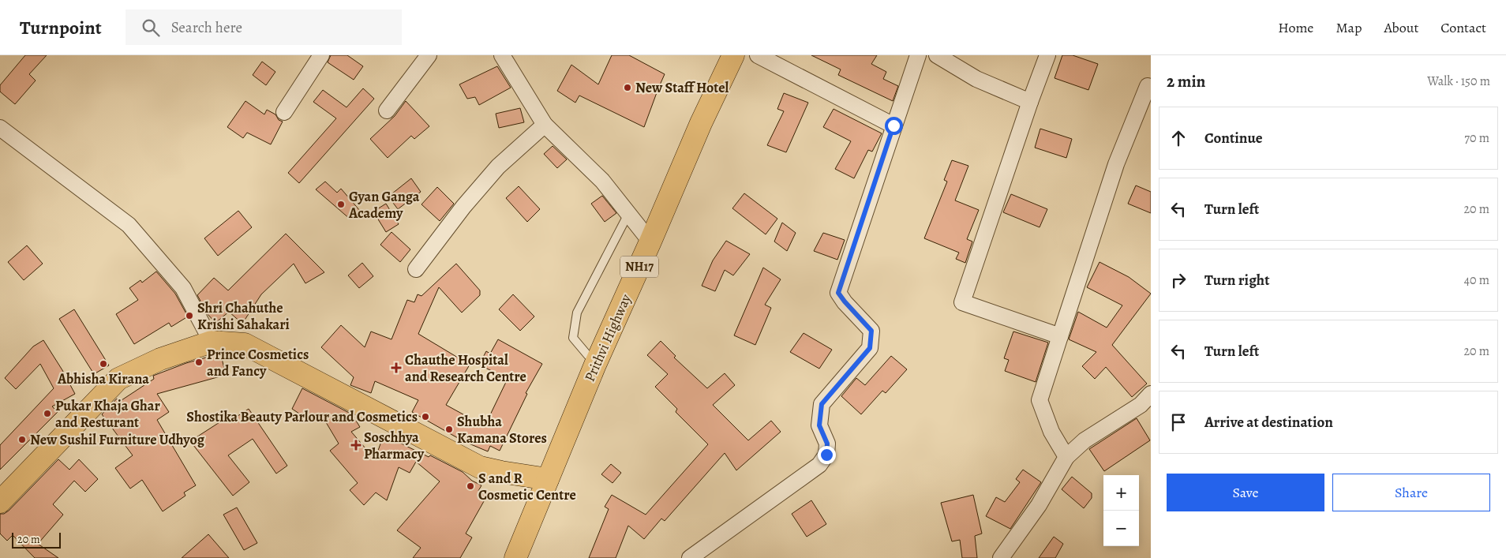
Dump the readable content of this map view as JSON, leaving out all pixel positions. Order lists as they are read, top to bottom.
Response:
{
  "streets": {
    "main road": ["NH17", "Prithvi Highway"]
  },
  "places": {
    "other": [
      "New Staff Hotel",
      "Gyan Ganga Academy",
      "Shri Chahuthe Krishi Sahakari",
      "Prince Cosmetics and Fancy",
      "Abhisha Kirana",
      "Pukar Khaja Ghar and Resturant",
      "Shostika Beauty Parlour and Cosmetics",
      "Shubha Kamana Stores",
      "New Sushil Furniture Udhyog",
      "S and R Cosmetic Centre"
    ],
    "health": ["Chauthe Hospital and Research Centre", "Soschhya Pharmacy"]
  },
  "scale_bar": "20 m",
  "page": {
    "header": "Turnpoint",
    "search": "Search here",
    "nav": [
      "Home",
      "Map",
      "About",
      "Contact"
    ],
    "heading": ["2 min", "Walk · 150 m"],
    "list": [
      ["Continue", "70 m"],
      ["Turn left", "20 m"],
      ["Turn right", "40 m"],
      ["Turn left", "20 m"],
      "Arrive at destination"
    ],
    "buttons": ["Save", "Share"],
    "map_buttons": ["+", "−"],
    "scale": "20 m"
  }
}
